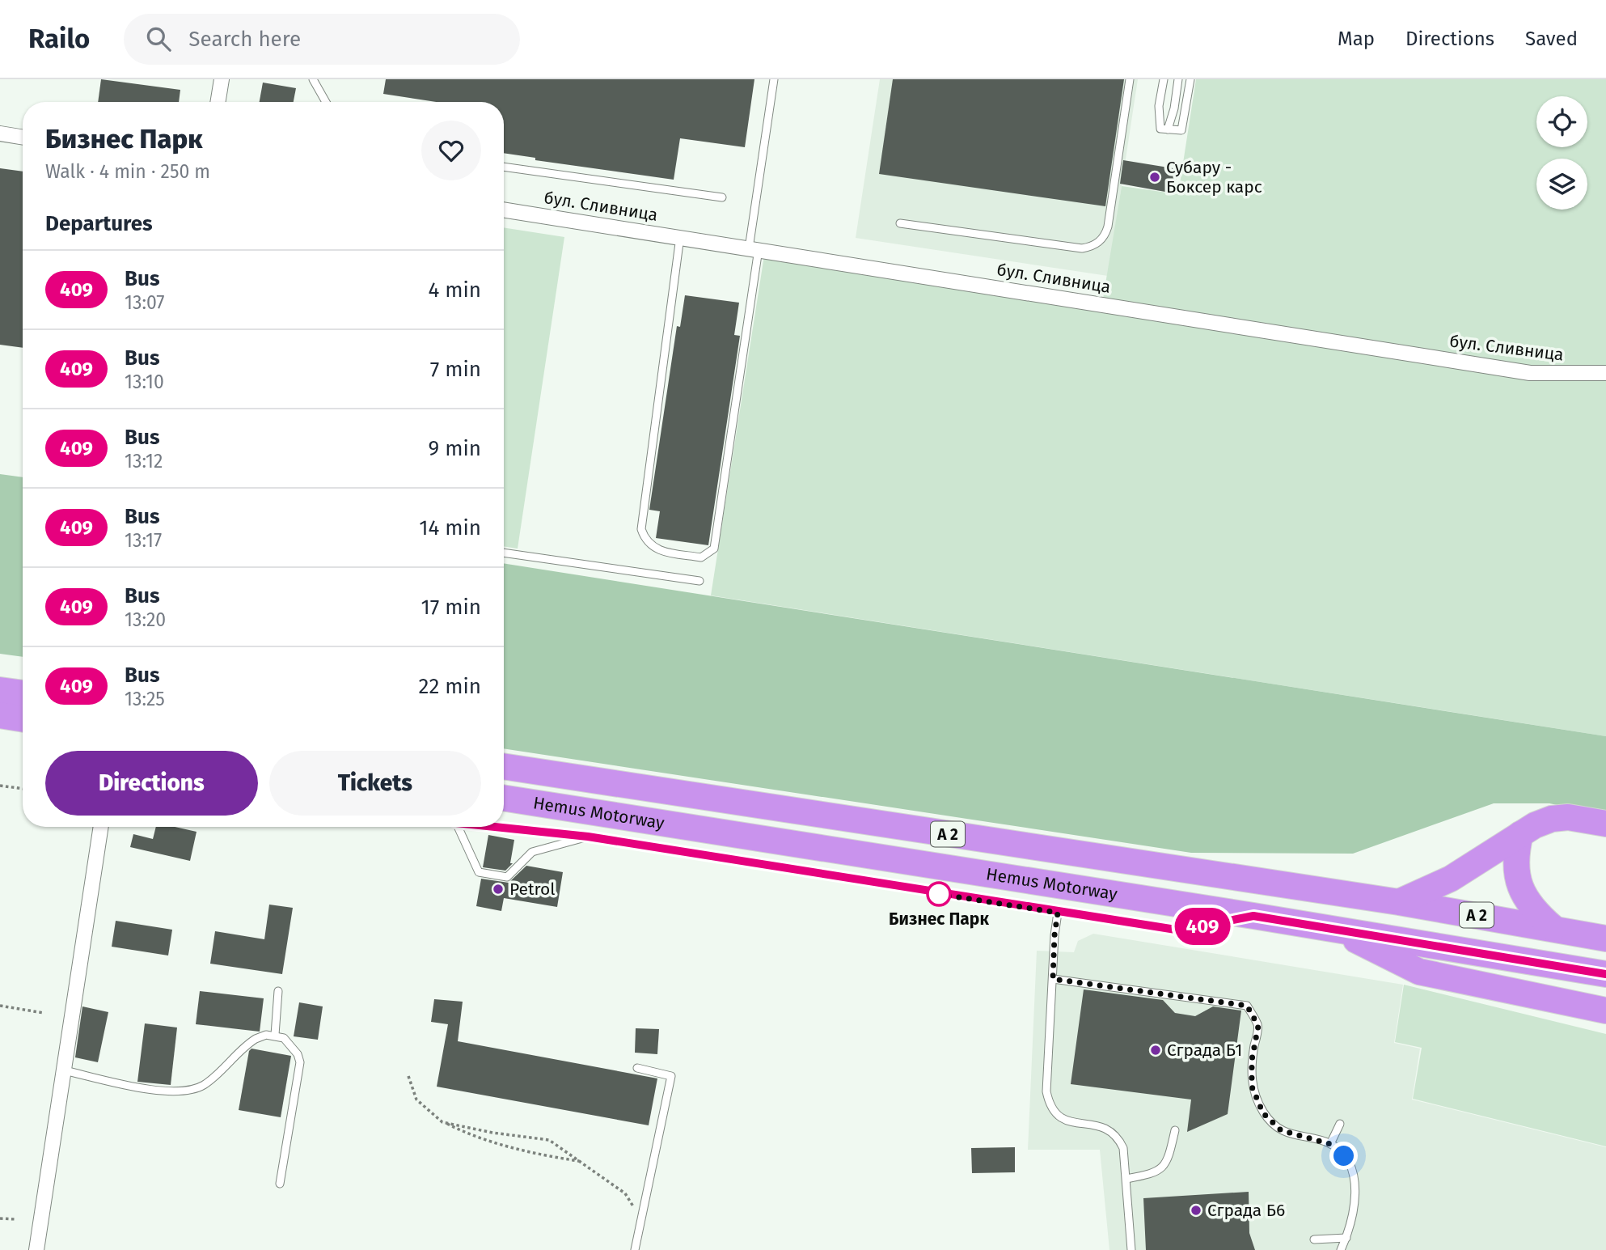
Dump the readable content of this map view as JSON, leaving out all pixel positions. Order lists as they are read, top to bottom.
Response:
{
  "streets": {
    "highway": ["Hemus Motorway", "A 2"],
    "street": ["бул. Сливница"]
  },
  "places": [
    "Субару - Боксер карс",
    "Petrol",
    "Бизнес Парк",
    "Сграда Б1",
    "Сграда Б6"
  ],
  "lines": ["bus line 409"],
  "page": {
    "header": "Railo",
    "search": "Search here",
    "nav": ["Map", "Directions", "Saved"],
    "on_map": "409",
    "heading": [
      ["Бизнес Парк", "Walk · 4 min · 250 m"],
      "Departures"
    ],
    "list": [
      {
        "mark": "409",
        "name": "Bus",
        "note": "13:07",
        "value": "4 min"
      },
      {
        "mark": "409",
        "name": "Bus",
        "note": "13:10",
        "value": "7 min"
      },
      {
        "mark": "409",
        "name": "Bus",
        "note": "13:12",
        "value": "9 min"
      },
      {
        "mark": "409",
        "name": "Bus",
        "note": "13:17",
        "value": "14 min"
      },
      {
        "mark": "409",
        "name": "Bus",
        "note": "13:20",
        "value": "17 min"
      },
      {
        "mark": "409",
        "name": "Bus",
        "note": "13:25",
        "value": "22 min"
      }
    ],
    "buttons": ["Directions", "Tickets"]
  }
}
